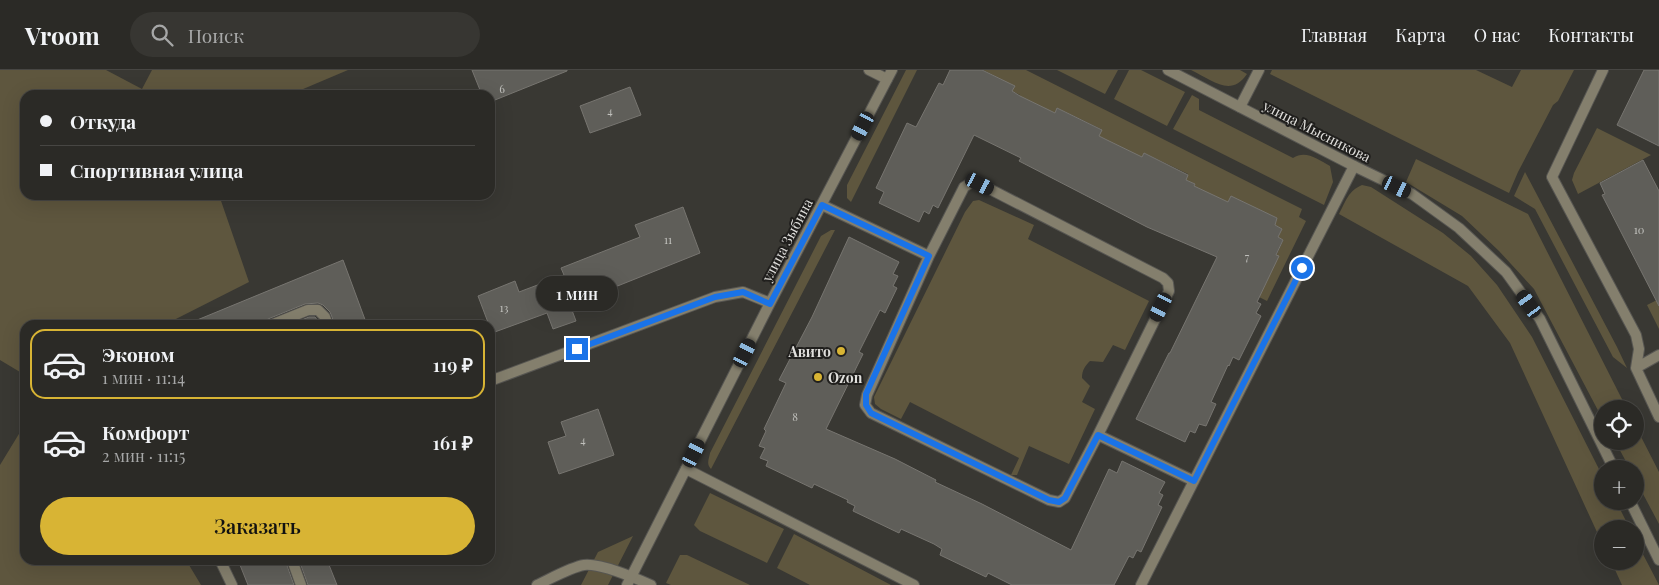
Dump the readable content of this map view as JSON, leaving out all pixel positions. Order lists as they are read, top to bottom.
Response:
{
  "streets": {
    "street": ["улица Мысникова", "улица Зыбина"]
  },
  "places": ["Авито", "Ozon"],
  "house_numbers": [
    "6",
    "4",
    "10",
    "11",
    "7",
    "13",
    "8",
    "4"
  ],
  "page": {
    "header": "Vroom",
    "search": "Поиск",
    "nav": [
      "Главная",
      "Карта",
      "О нас",
      "Контакты"
    ],
    "banner": ["Откуда", "Спортивная улица"],
    "bubble": "1 мин",
    "list": [
      {
        "name": "Эконом",
        "note": "1 мин · 11:14",
        "value": "119 ₽"
      },
      {
        "name": "Комфорт",
        "note": "2 мин · 11:15",
        "value": "161 ₽"
      }
    ],
    "map_buttons": ["+", "−"],
    "buttons": "Заказать"
  }
}
